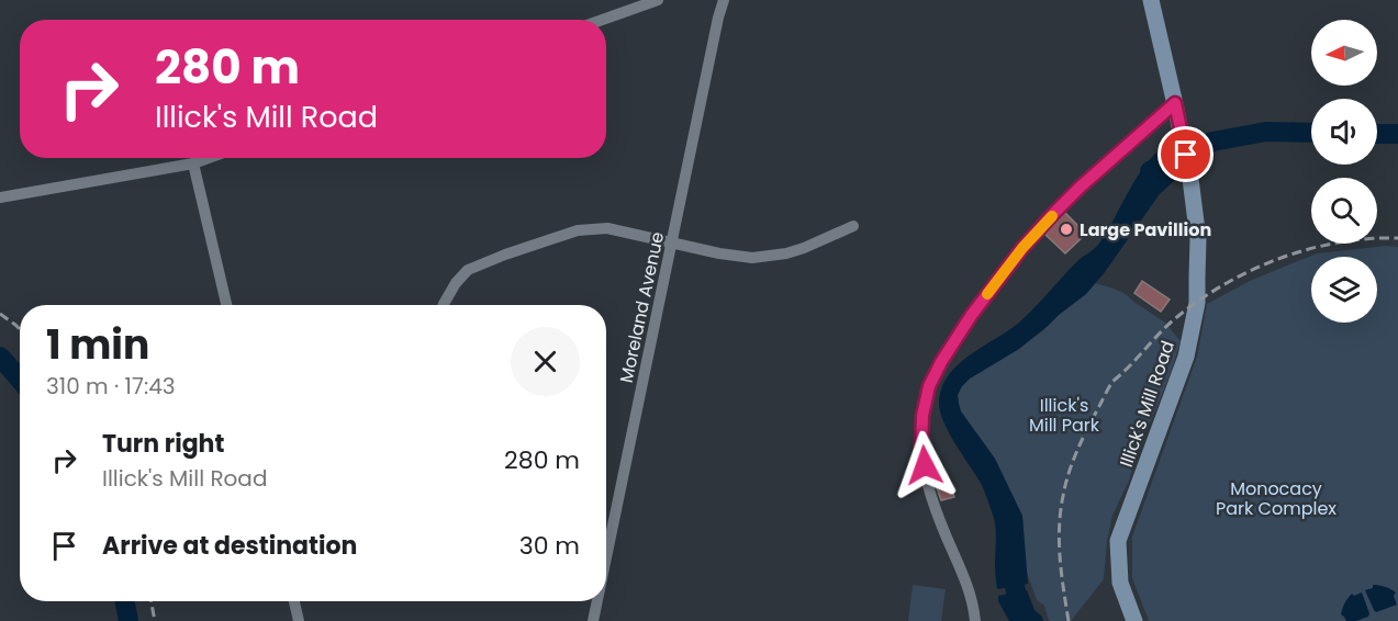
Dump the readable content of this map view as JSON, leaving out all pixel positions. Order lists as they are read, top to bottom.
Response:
{
  "streets": {
    "street": ["Moreland Avenue", "Illick's Mill Road"]
  },
  "parks": ["Illick's Mill Park", "Monocacy Park Complex"],
  "places": ["Large Pavillion"],
  "north": "left",
  "page": {
    "turn": ["280 m", "Illick's Mill Road"],
    "heading": ["1 min", "310 m · 17:43"],
    "list": [
      {
        "name": "Turn right",
        "note": "Illick's Mill Road",
        "value": "280 m"
      },
      {
        "name": "Arrive at destination",
        "value": "30 m"
      }
    ]
  }
}
